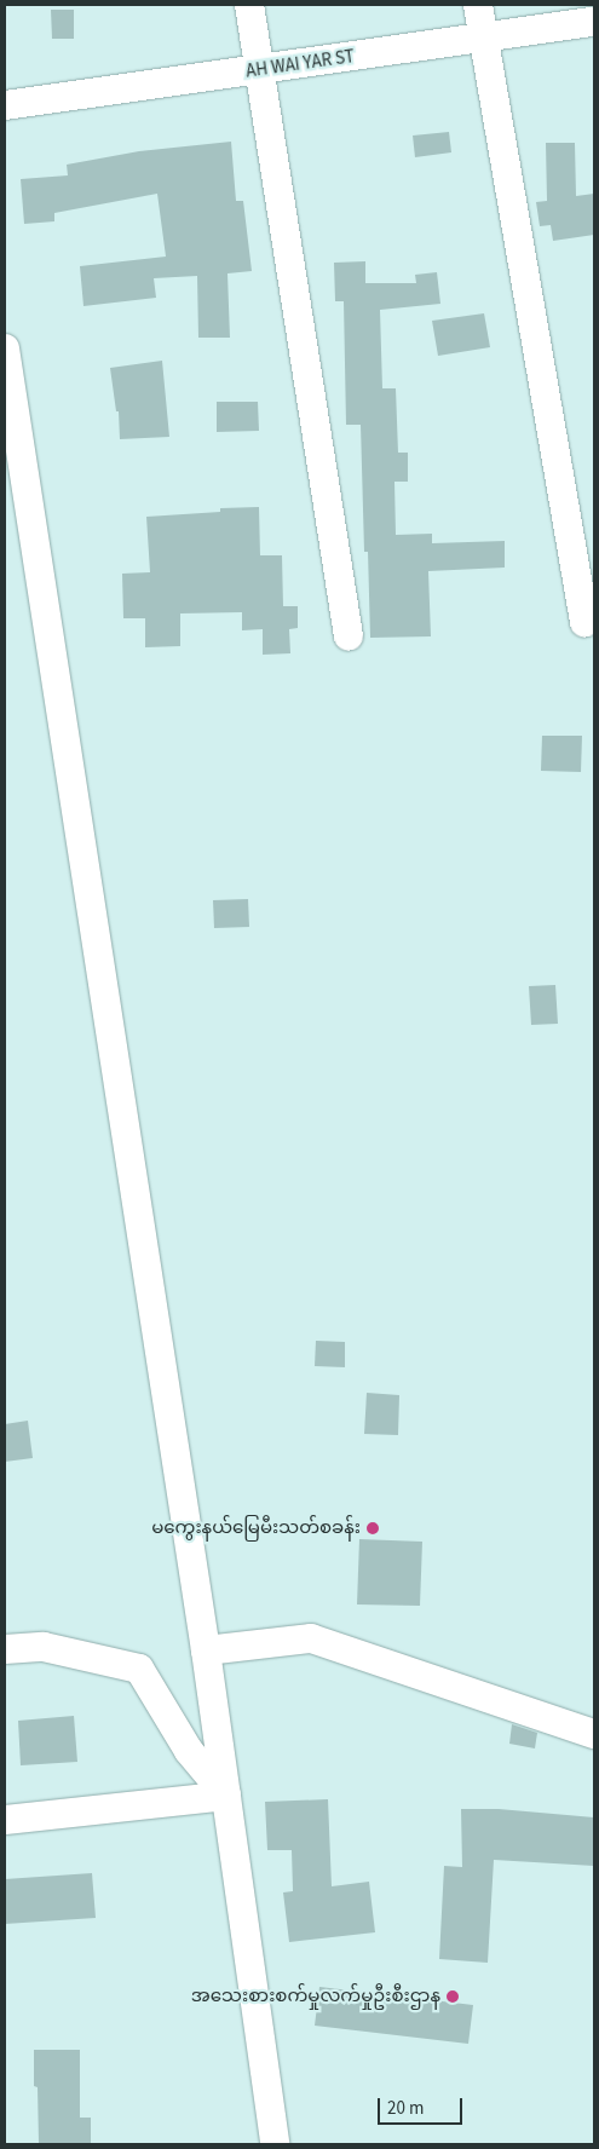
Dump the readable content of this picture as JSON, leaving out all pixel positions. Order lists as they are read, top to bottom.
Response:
{
  "streets": {
    "street": ["AH WAI YAR ST"]
  },
  "places": ["မကွေးနယ်မြေမီးသတ်စခန်း", "အသေးစားစက်မှုလက်မှုဦးစီးဌာန"],
  "scale_bar": "20 m"
}
